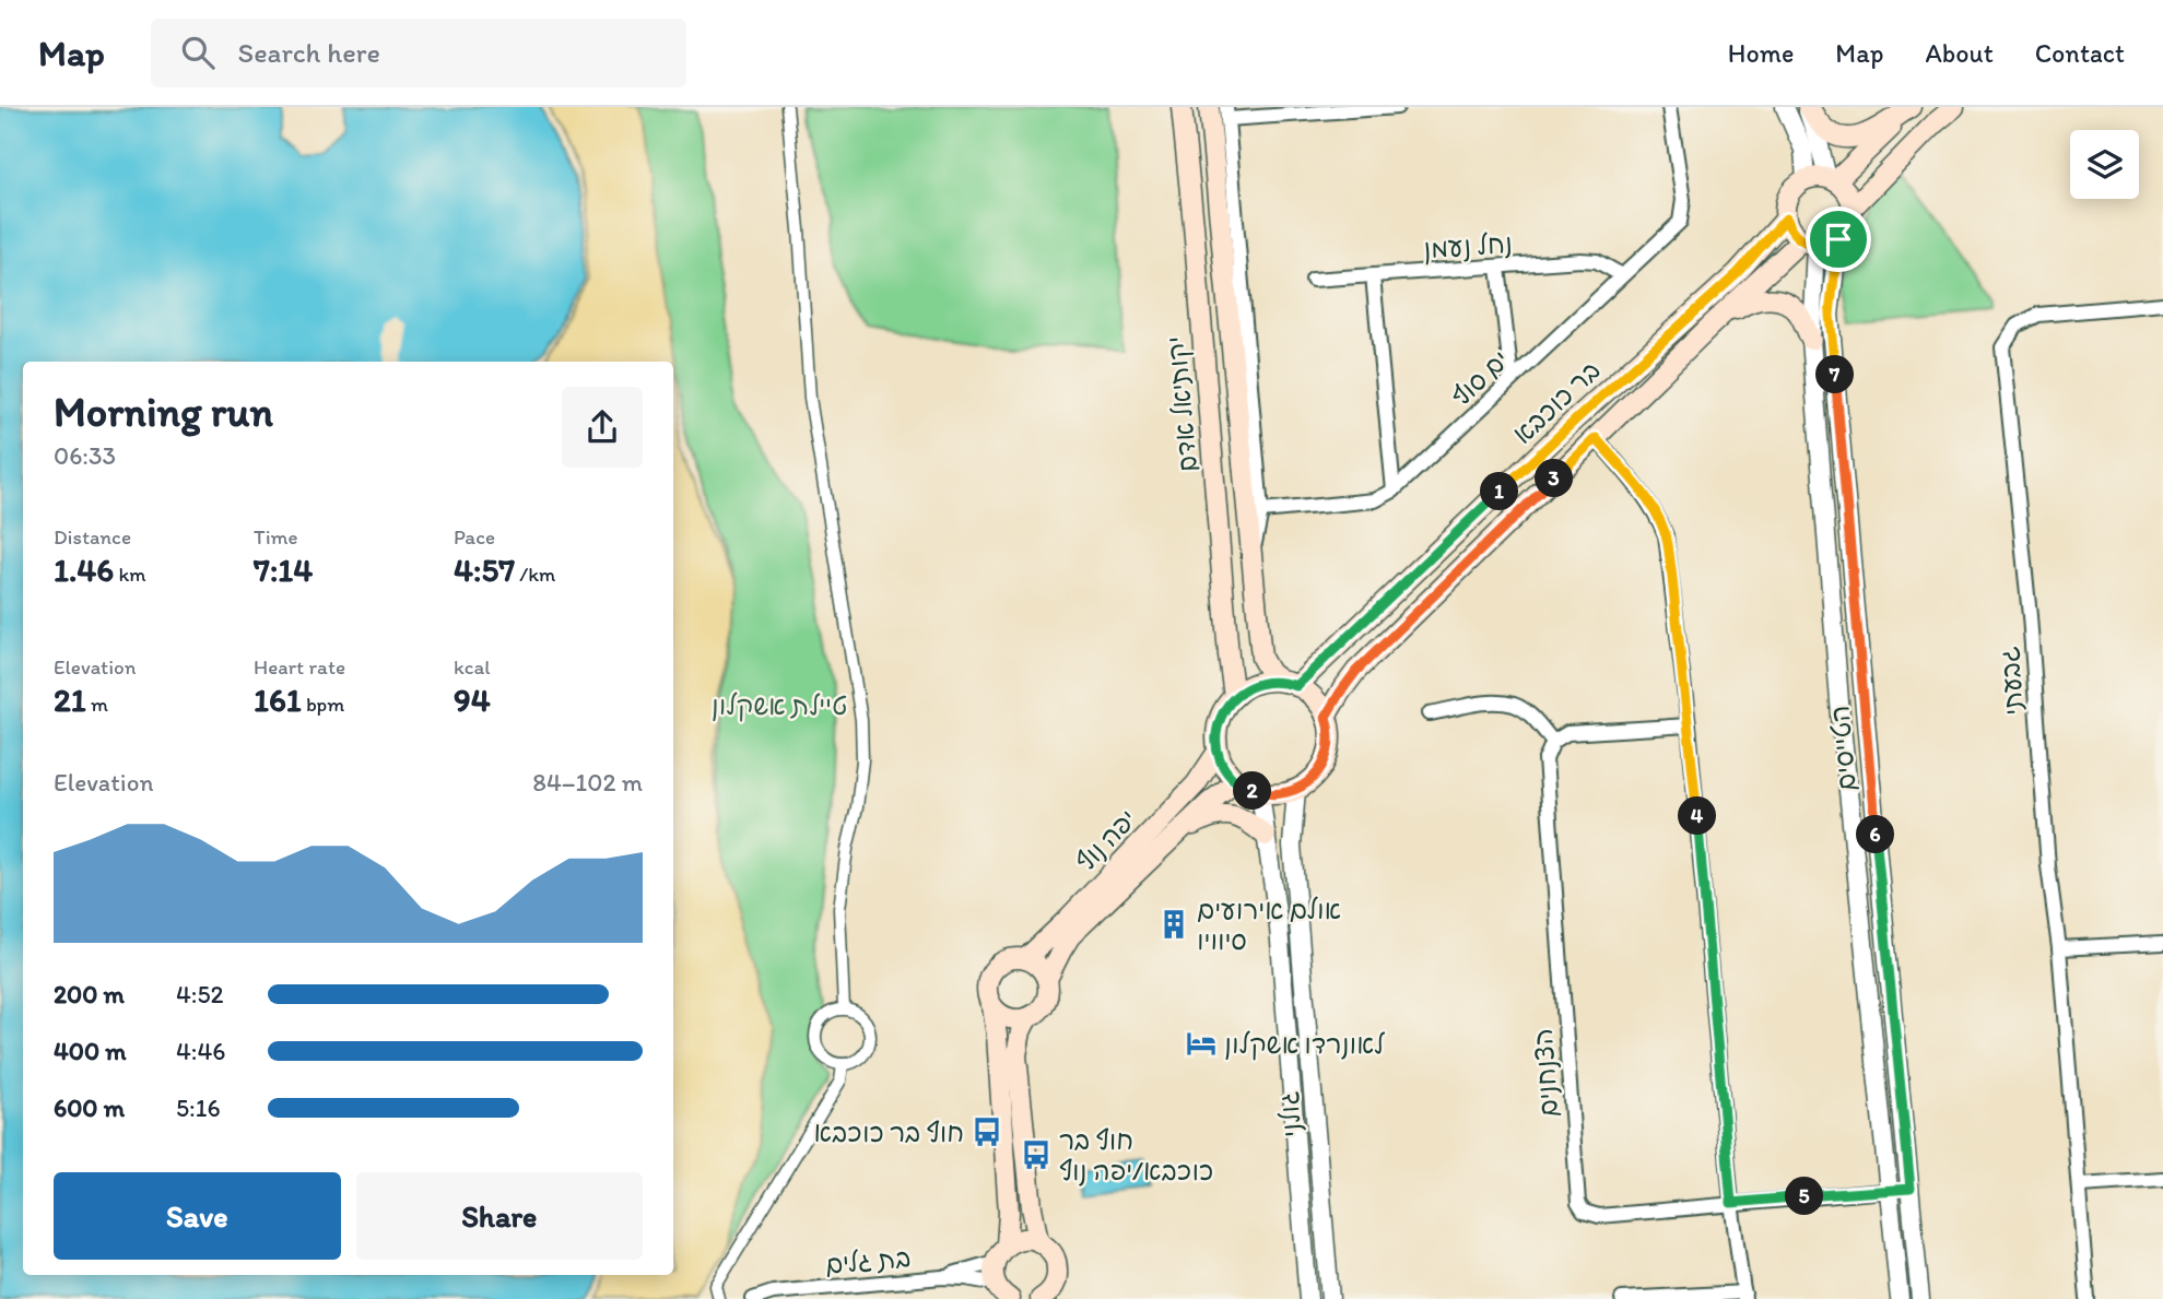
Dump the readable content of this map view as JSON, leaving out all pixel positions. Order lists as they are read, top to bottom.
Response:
{
  "streets": {
    "main road": ["בר כוכבא", "יקותיאל אדם", "יפה נוף"],
    "street": [
      "נחל נעמן",
      "ים סוף",
      "גבעתי",
      "הטייסים",
      "הצנחנים",
      "גולני",
      "בת גלים"
    ]
  },
  "crossings": [
    ["נחל נעמן", "ים סוף"],
    ["בר כוכבא", "יקותיאל אדם"],
    ["בר כוכבא", "הטייסים"],
    ["בר כוכבא", "יפה נוף"],
    ["בר כוכבא", "גולני"],
    ["יקותיאל אדם", "יפה נוף"],
    ["יקותיאל אדם", "גולני"],
    ["הטייסים", "הצנחנים"],
    ["יפה נוף", "גולני"]
  ],
  "parks": ["טיילת אשקלון"],
  "places": {
    "building": ["אולם אירועים סיוויו"],
    "hotel": ["לאונרדו אשקלון"],
    "bus stop": ["חוף בר כוכבא", "חוף בר כוכבא/יפה נוף"]
  },
  "page": {
    "header": "Map",
    "search": "Search here",
    "nav": [
      "Home",
      "Map",
      "About",
      "Contact"
    ],
    "pins": [
      "7",
      "3",
      "1",
      "2",
      "4",
      "6",
      "5"
    ],
    "heading": ["Morning run", "06:33"],
    "stats": [
      ["Distance", "1.46 km"],
      ["Time", "7:14"],
      ["Pace", "4:57 /km"],
      ["Elevation", "21 m"],
      ["Heart rate", "161 bpm"],
      ["kcal", "94"]
    ],
    "chart": ["Elevation", "84–102 m"],
    "list": [
      {
        "name": "200 m",
        "note": "4:52"
      },
      {
        "name": "400 m",
        "note": "4:46"
      },
      {
        "name": "600 m",
        "note": "5:16"
      }
    ],
    "buttons": ["Save", "Share"]
  }
}
